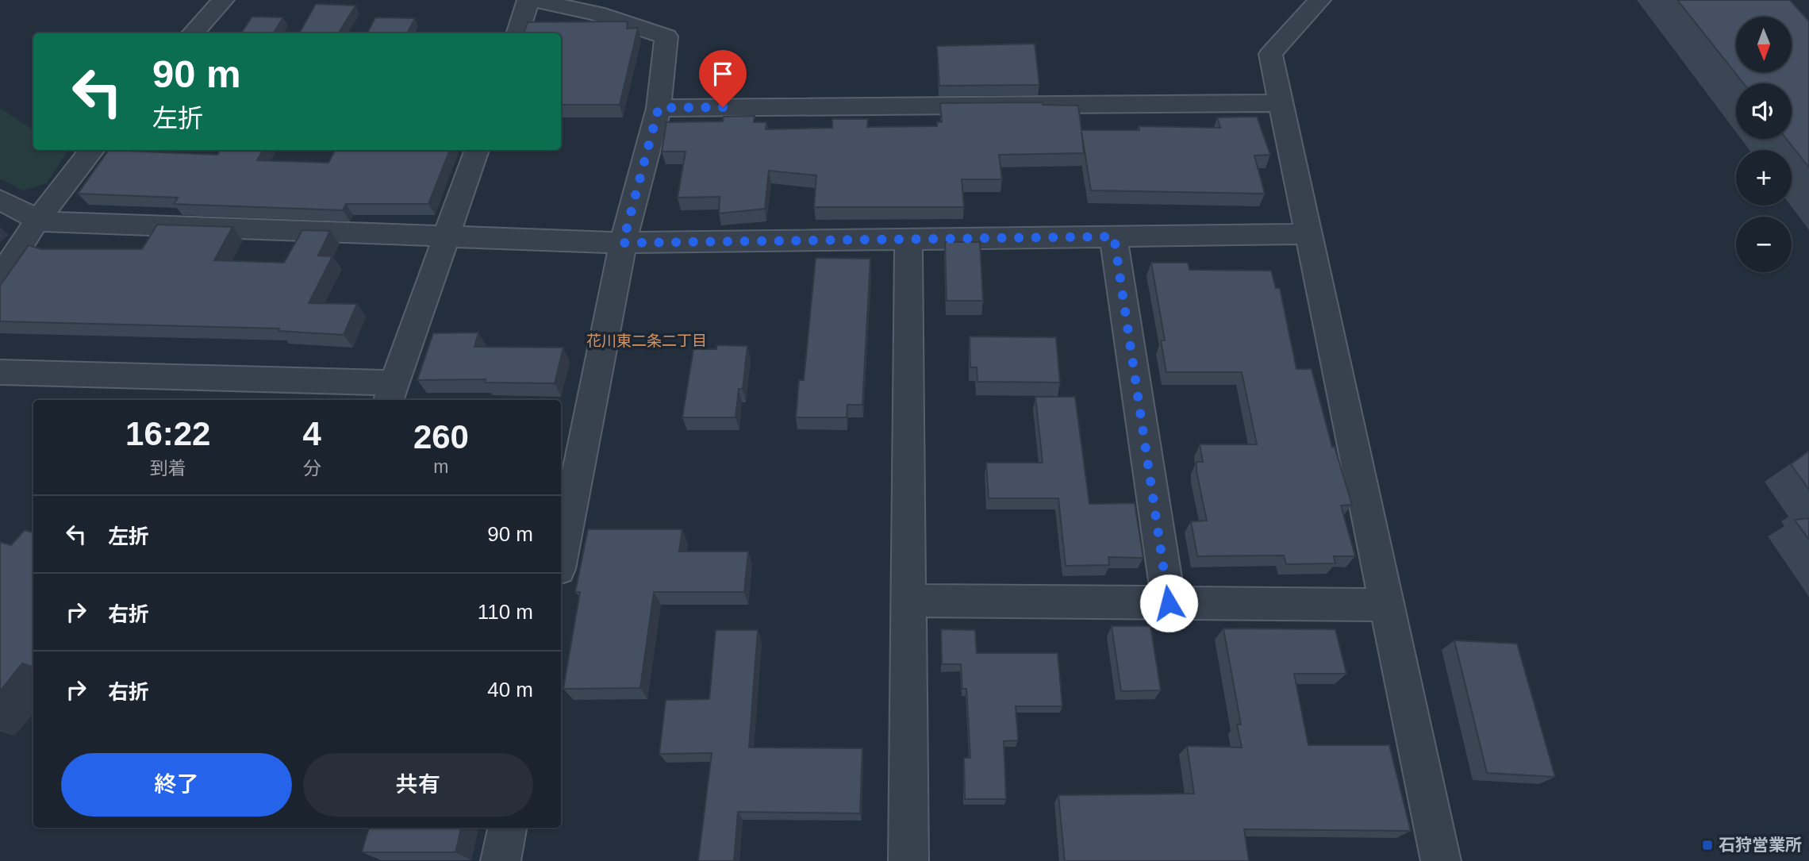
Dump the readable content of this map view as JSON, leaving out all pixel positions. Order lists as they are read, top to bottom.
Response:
{
  "districts": ["花川東二条二丁目"],
  "places": {
    "transit": ["石狩営業所"]
  },
  "north": "bottom",
  "page": {
    "map_buttons": ["+", "−"],
    "turn": ["90 m", "左折"],
    "eta": [
      "16:22",
      "到着",
      "4",
      "分",
      "260",
      "m"
    ],
    "list": [
      {
        "name": "左折",
        "value": "90 m"
      },
      {
        "name": "右折",
        "value": "110 m"
      },
      {
        "name": "右折",
        "value": "40 m"
      }
    ],
    "buttons": ["終了", "共有"]
  }
}
